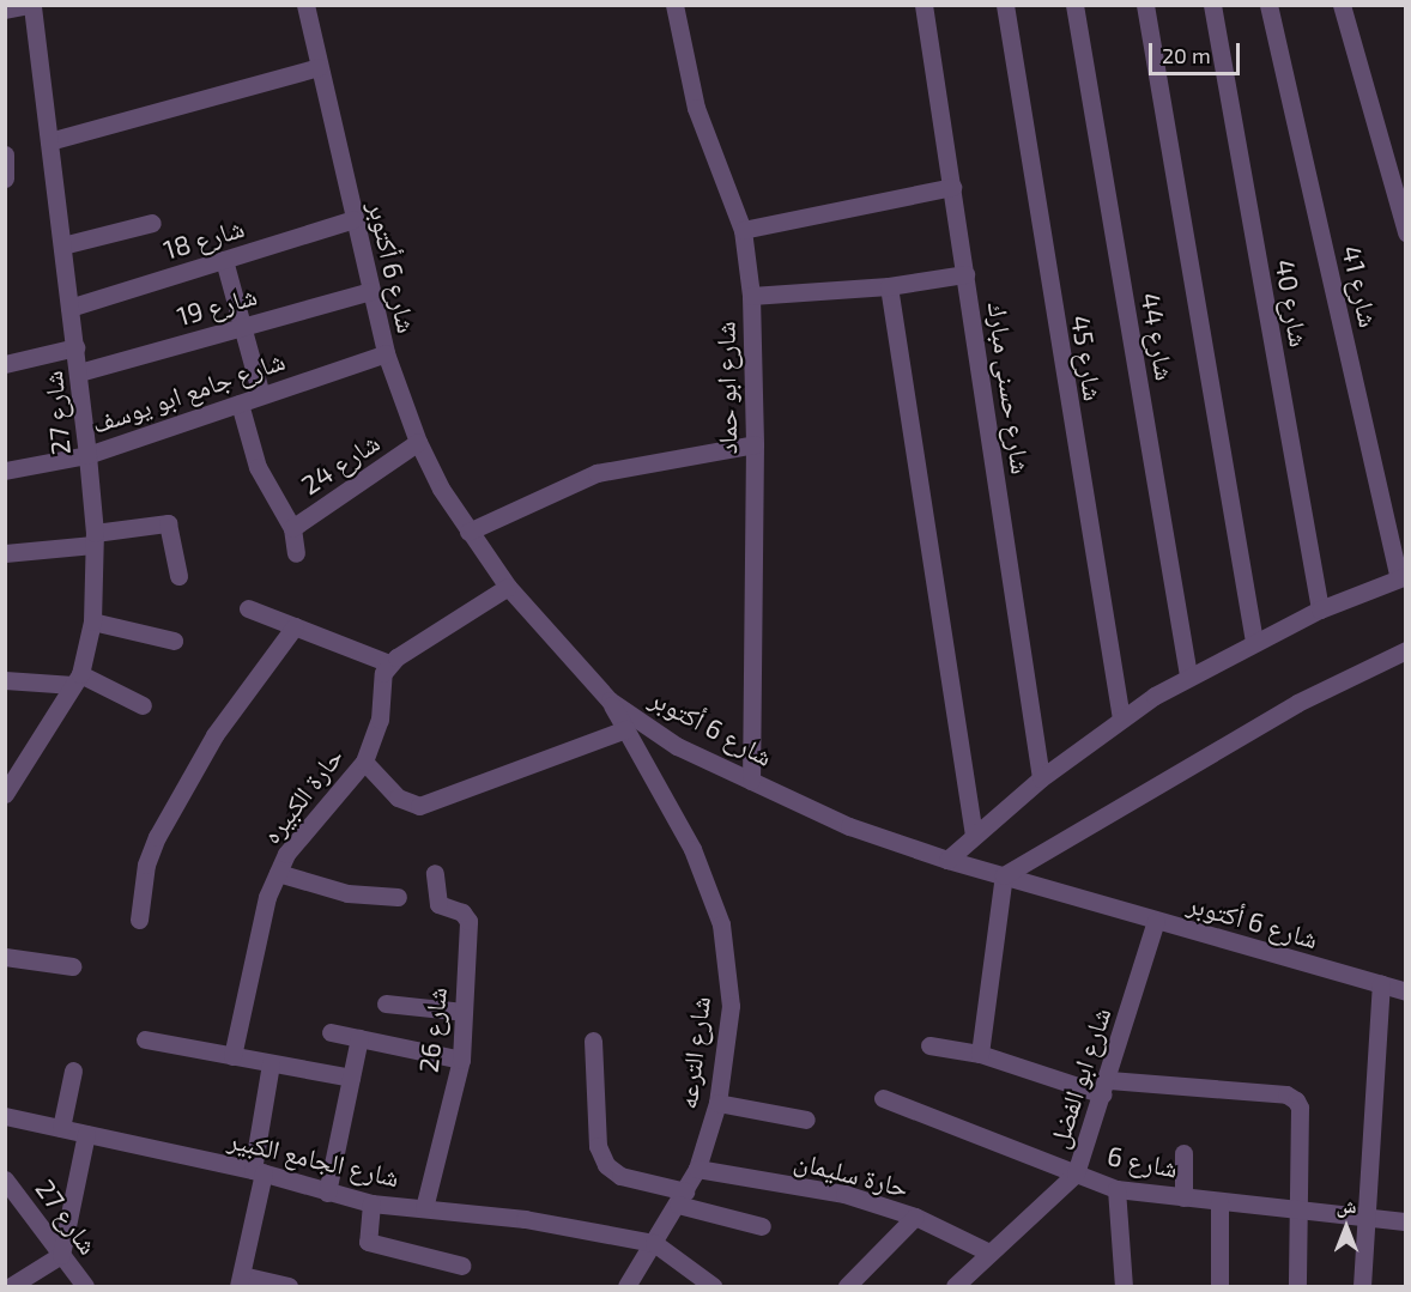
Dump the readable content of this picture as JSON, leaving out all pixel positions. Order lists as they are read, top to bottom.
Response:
{
  "streets": {
    "street": [
      "شارع 18",
      "شارع 6 أكتوبر",
      "شارع 41",
      "شارع 40",
      "شارع 19",
      "شارع 44",
      "شارع 45",
      "شارع ابو حماد",
      "شارع حسنى مبارك",
      "شارع جامع ابو يوسف",
      "شارع 27",
      "شارع 24",
      "حارة الكبيره",
      "شارع 26",
      "شارع الترعه",
      "شارع ابو الفضل",
      "شارع الجامع الكبير",
      "شارع 6",
      "حارة سليمان"
    ]
  },
  "crossings": [
    ["شارع 18", "شارع 6 أكتوبر"],
    ["شارع 18", "شارع 27"],
    ["شارع 6 أكتوبر", "شارع 19"],
    ["شارع 6 أكتوبر", "شارع ابو حماد"],
    ["شارع 6 أكتوبر", "شارع جامع ابو يوسف"],
    ["شارع 6 أكتوبر", "شارع 24"],
    ["شارع 6 أكتوبر", "شارع الترعه"],
    ["شارع 6 أكتوبر", "شارع ابو الفضل"],
    ["شارع 19", "شارع 27"],
    ["شارع جامع ابو يوسف", "شارع 27"],
    ["شارع 26", "شارع الجامع الكبير"],
    ["شارع الترعه", "شارع الجامع الكبير"],
    ["شارع الترعه", "حارة سليمان"],
    ["شارع ابو الفضل", "شارع 6"],
    ["شارع ابو الفضل", "حارة سليمان"]
  ],
  "scale_bar": "20 m",
  "north": "top"
}
